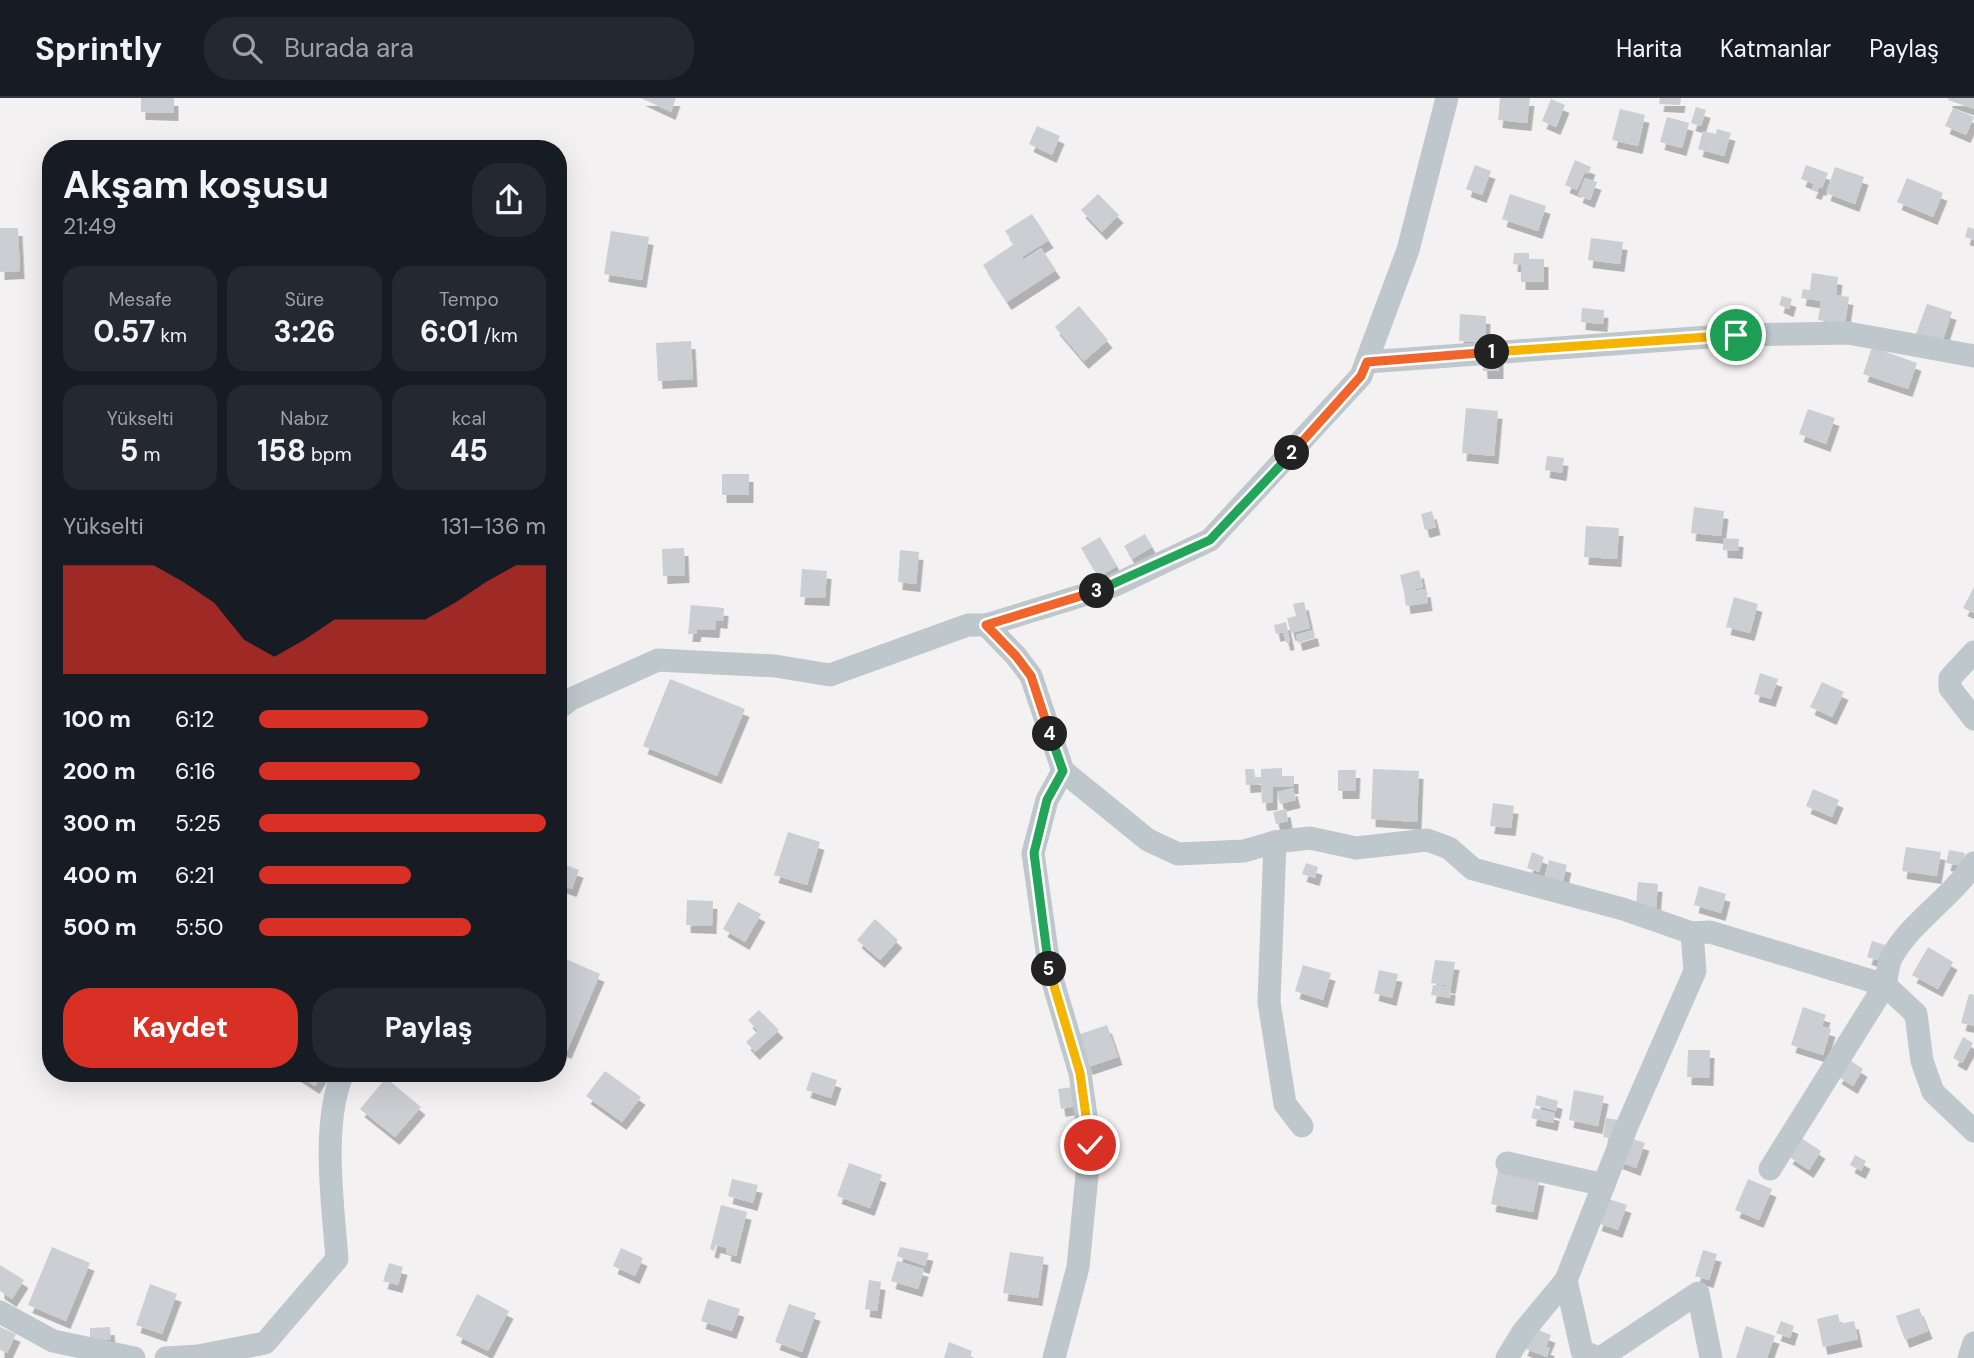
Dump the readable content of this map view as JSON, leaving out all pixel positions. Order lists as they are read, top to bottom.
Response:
{
  "page": {
    "header": "Sprintly",
    "search": "Burada ara",
    "nav": ["Harita", "Katmanlar", "Paylaş"],
    "heading": ["Akşam koşusu", "21:49"],
    "stats": [
      ["Mesafe", "0.57 km"],
      ["Süre", "3:26"],
      ["Tempo", "6:01 /km"],
      ["Yükselti", "5 m"],
      ["Nabız", "158 bpm"],
      ["kcal", "45"]
    ],
    "pins": [
      "1",
      "2",
      "3",
      "4",
      "5"
    ],
    "chart": ["Yükselti", "131–136 m"],
    "list": [
      {
        "name": "100 m",
        "note": "6:12"
      },
      {
        "name": "200 m",
        "note": "6:16"
      },
      {
        "name": "300 m",
        "note": "5:25"
      },
      {
        "name": "400 m",
        "note": "6:21"
      },
      {
        "name": "500 m",
        "note": "5:50"
      }
    ],
    "buttons": ["Kaydet", "Paylaş"]
  }
}
